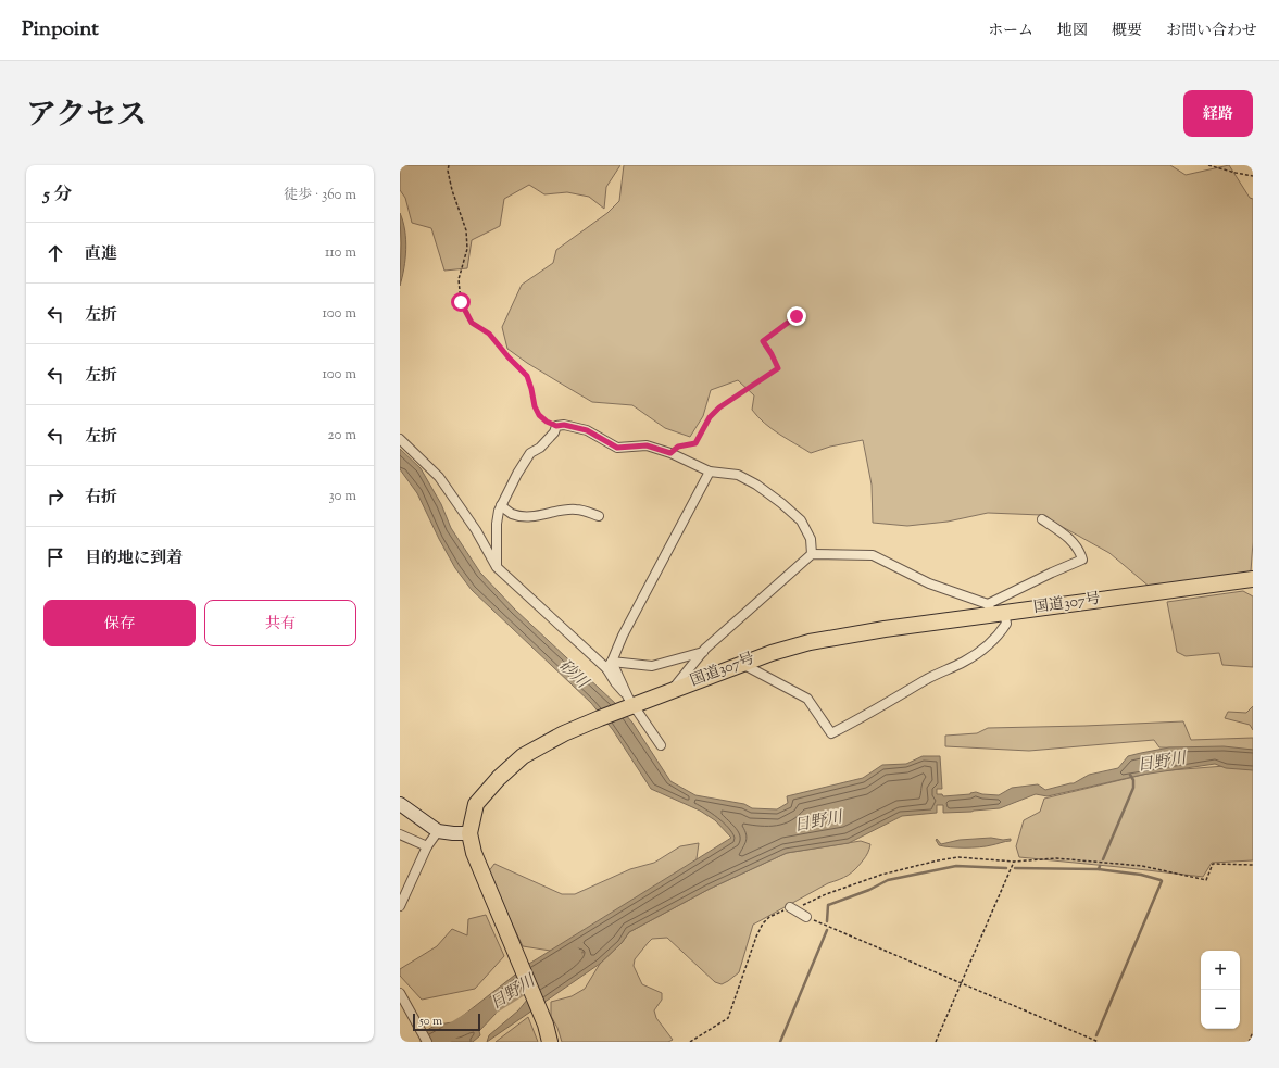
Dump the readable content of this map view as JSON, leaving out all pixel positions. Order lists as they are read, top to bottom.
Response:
{
  "streets": {
    "highway": ["国道307号"]
  },
  "water": ["砂川", "日野川"],
  "scale_bar": "50 m",
  "page": {
    "header": "Pinpoint",
    "nav": [
      "ホーム",
      "地図",
      "概要",
      "お問い合わせ"
    ],
    "title": "アクセス",
    "buttons": [
      "経路",
      ["保存", "共有"]
    ],
    "heading": ["5 分", "徒歩 · 360 m"],
    "list": [
      ["直進", "110 m"],
      ["左折", "100 m"],
      ["左折", "100 m"],
      ["左折", "20 m"],
      ["右折", "30 m"],
      "目的地に到着"
    ],
    "map_buttons": ["+", "−"],
    "scale": "50 m"
  }
}
